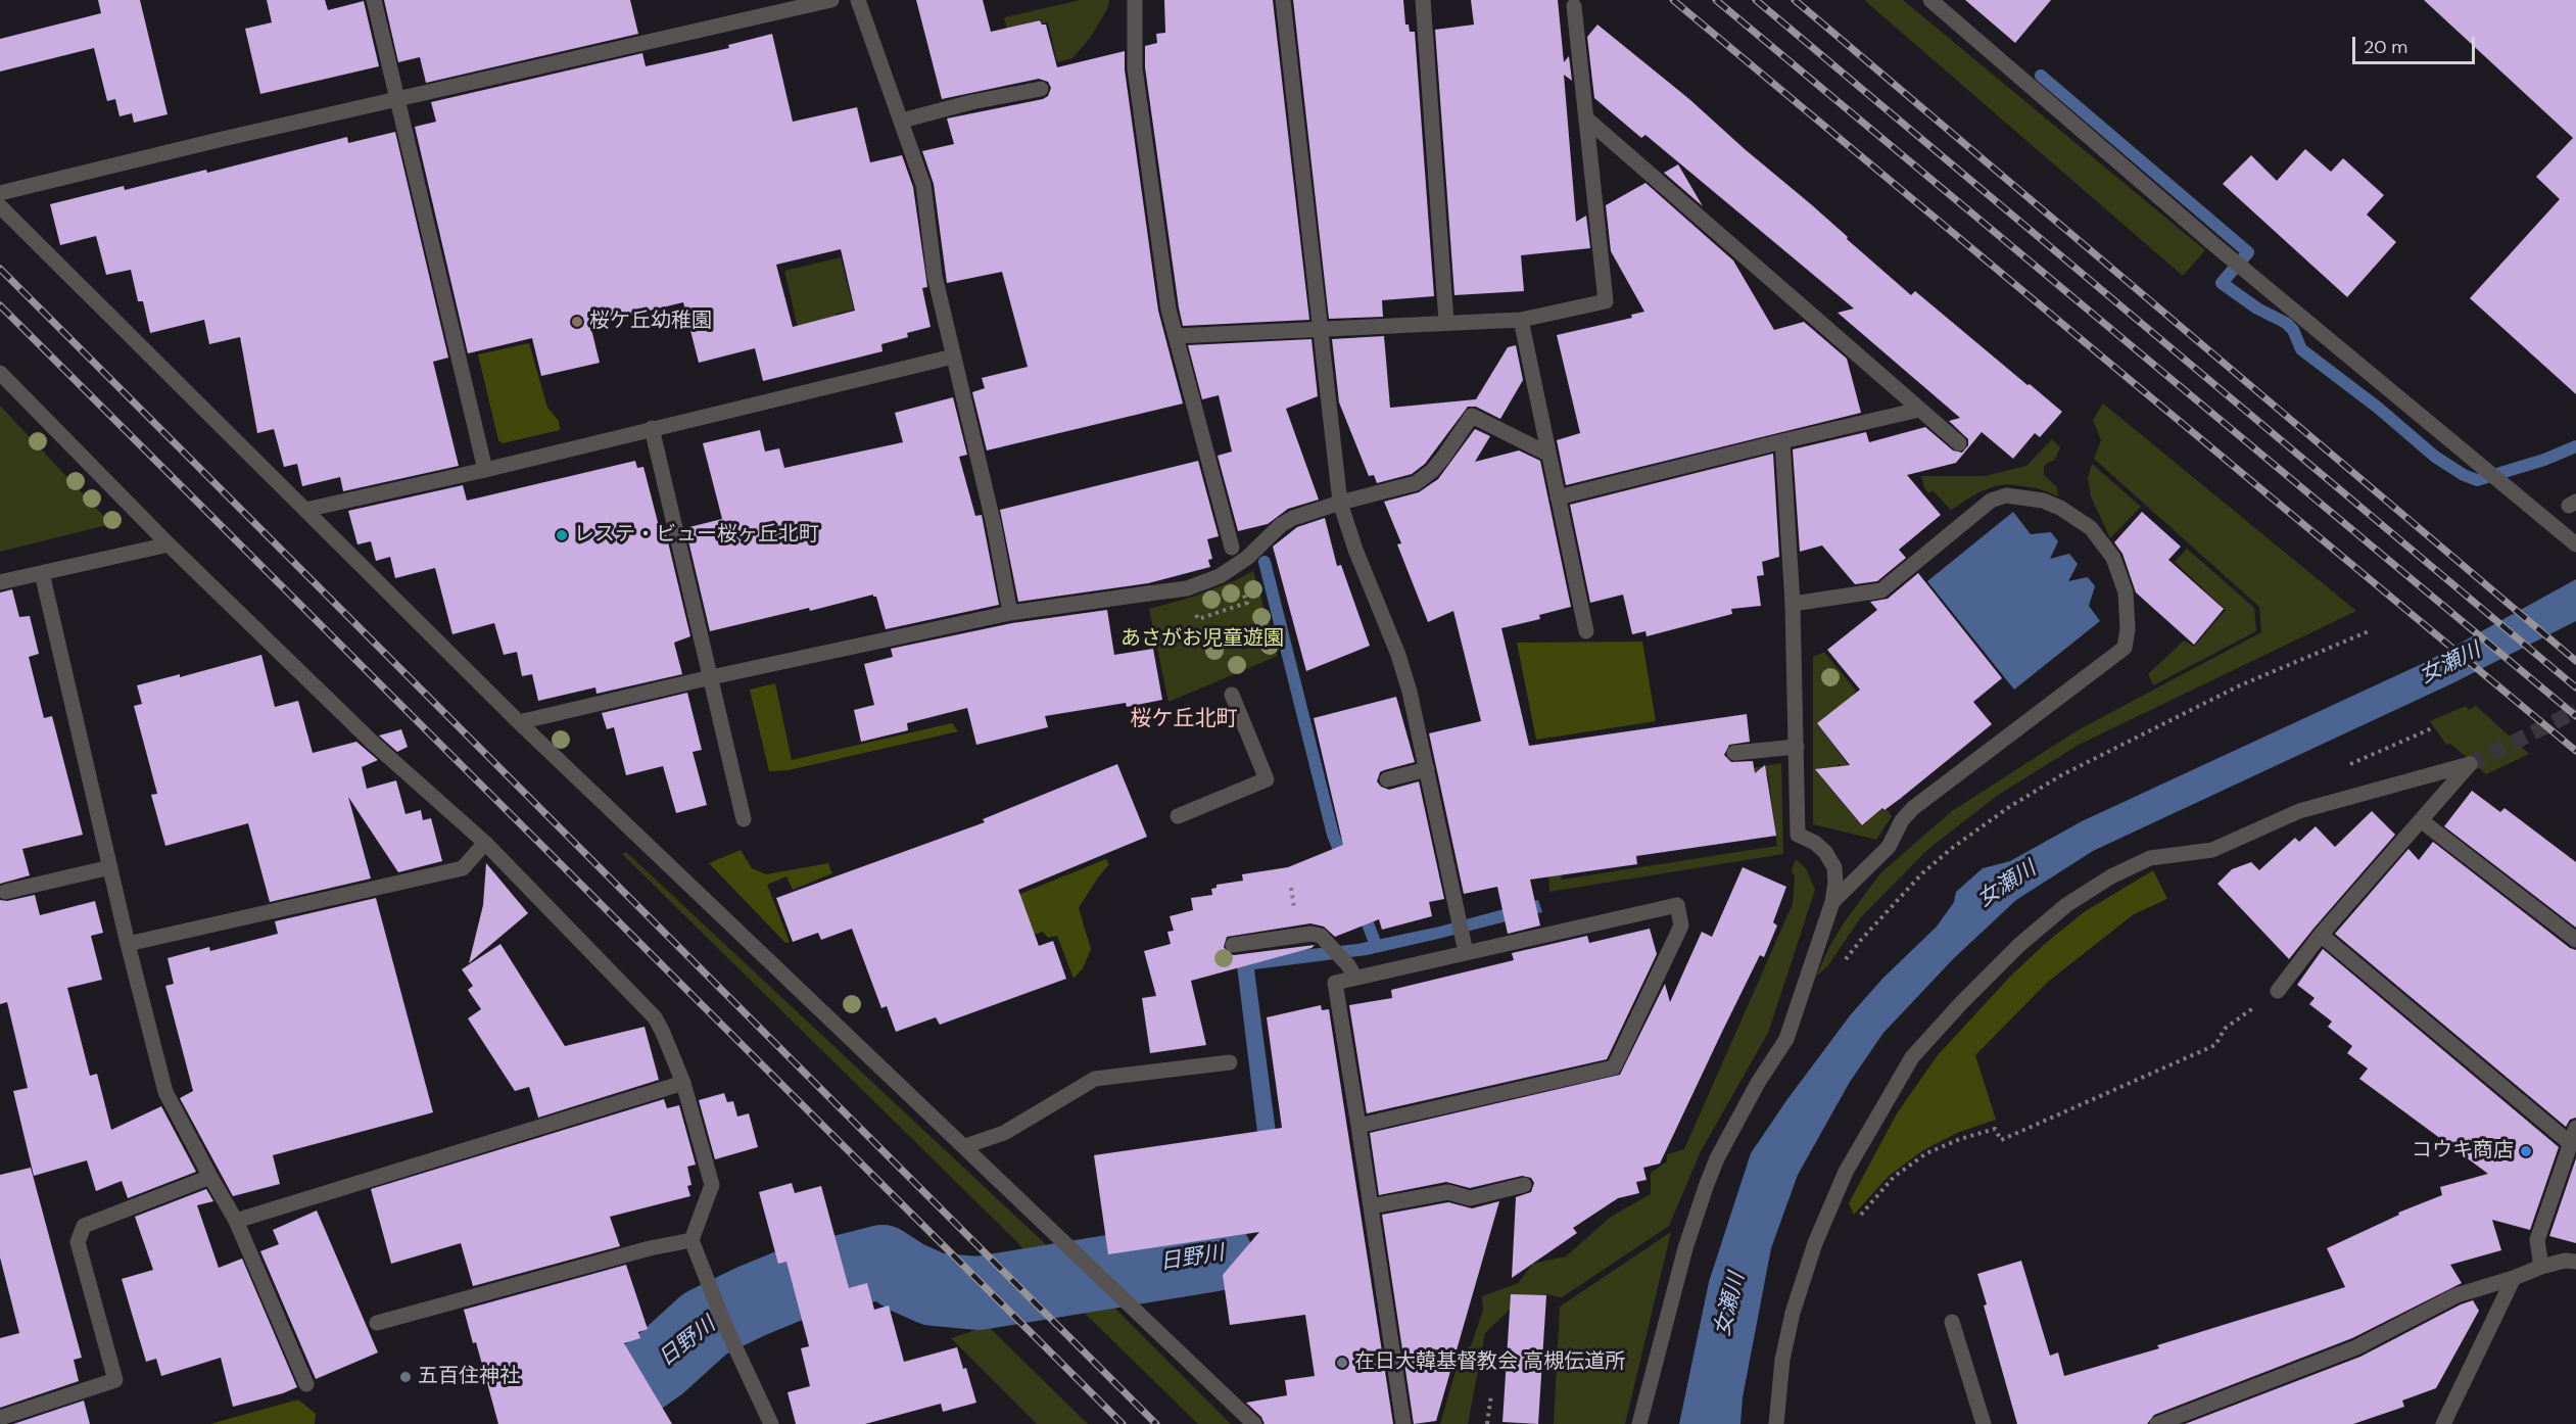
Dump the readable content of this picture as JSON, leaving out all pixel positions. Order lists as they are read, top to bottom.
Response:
{
  "districts": ["桜ケ丘北町"],
  "water": ["女瀬川", "日野川"],
  "parks": ["あさがお児童遊園"],
  "places": [
    "桜ケ丘幼稚園",
    "レステ・ビュー桜ヶ丘北町",
    "コウキ商店",
    "在日大韓基督教会 高槻伝道所",
    "五百住神社"
  ],
  "scale_bar": "20 m"
}
